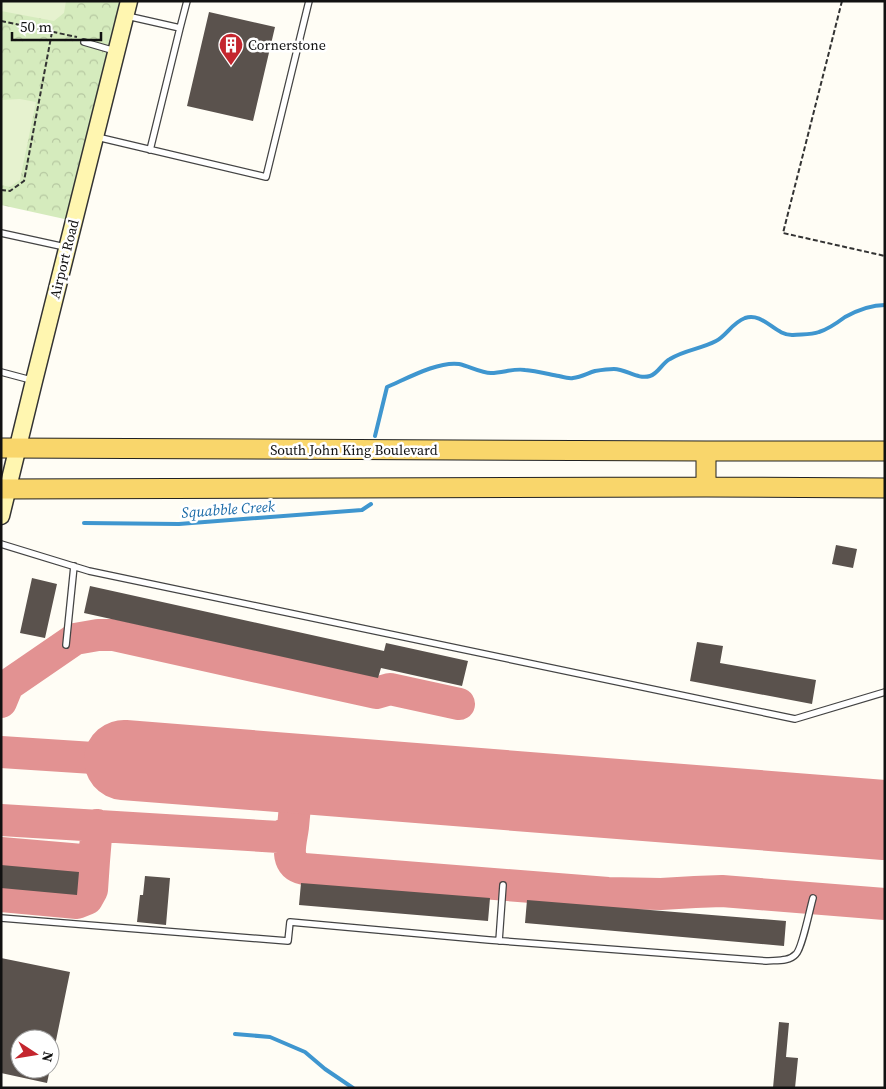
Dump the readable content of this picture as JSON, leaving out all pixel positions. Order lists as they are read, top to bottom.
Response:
{
  "streets": {
    "main road": ["South John King Boulevard"],
    "street": ["Airport Road"]
  },
  "crossings": [
    ["Airport Road", "South John King Boulevard"]
  ],
  "water": ["Squabble Creek"],
  "places": {
    "building": ["Cornerstone"]
  },
  "scale_bar": "50 m",
  "north": "right"
}
